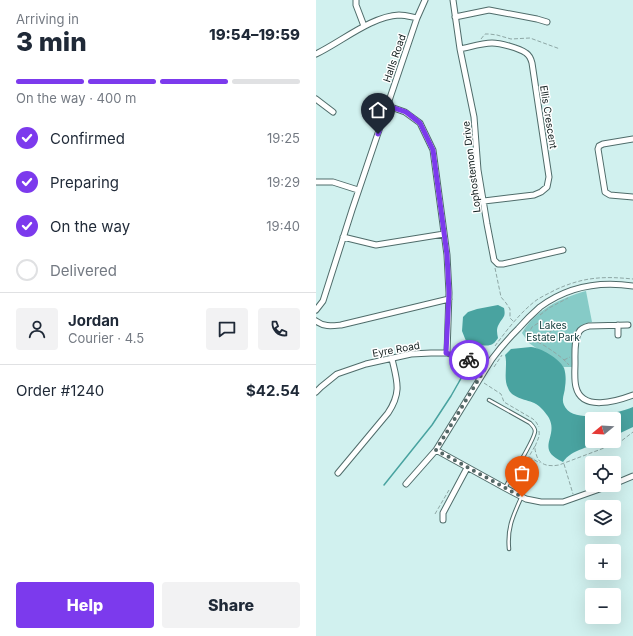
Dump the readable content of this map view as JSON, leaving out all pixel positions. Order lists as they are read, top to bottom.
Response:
{
  "streets": {
    "street": [
      "Halls Road",
      "Ellis Crescent",
      "Lophostemon Drive",
      "Eyre Road"
    ]
  },
  "crossings": [
    ["Ellis Crescent", "Lophostemon Drive"]
  ],
  "parks": ["Lakes Estate Park"],
  "north": "left",
  "page": {
    "heading": ["3 min", "Arriving in", "19:54–19:59"],
    "panel": [
      "Jordan",
      "Courier · 4.5",
      "Order #1240",
      "$42.54"
    ],
    "bar": "On the way · 400 m",
    "list": [
      ["Confirmed", "19:25"],
      ["Preparing", "19:29"],
      ["On the way", "19:40"],
      "Delivered"
    ],
    "map_buttons": ["+", "−"],
    "buttons": ["Help", "Share"]
  }
}
